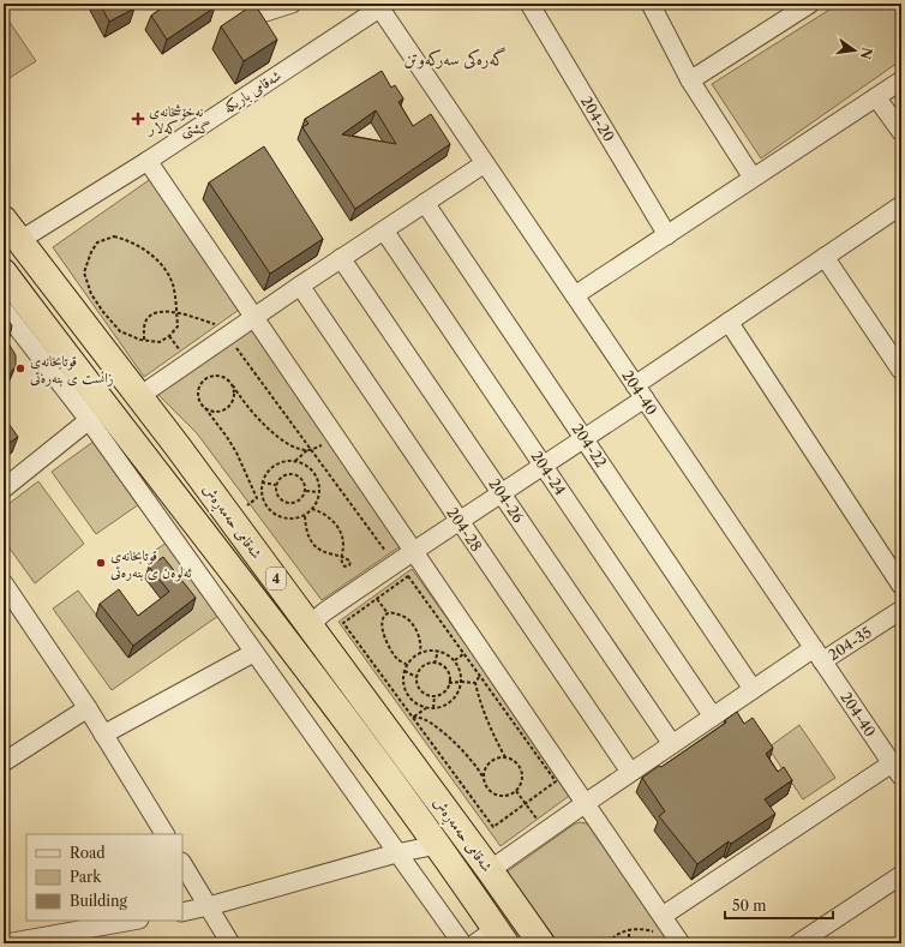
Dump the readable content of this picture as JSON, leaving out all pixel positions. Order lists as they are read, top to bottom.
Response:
{
  "streets": {
    "highway": ["شەقامی حەمەڕەش", "4"],
    "street": [
      "شەقامی باریکە",
      "204-20",
      "204-40",
      "204-22",
      "204-24",
      "204-26",
      "204-28",
      "204-35"
    ]
  },
  "crossings": [
    ["شەقامی باریکە", "204-40"],
    ["شەقامی باریکە", "شەقامی حەمەڕەش"],
    ["204-40", "204-35"],
    ["204-22", "204-35"],
    ["204-24", "204-35"],
    ["204-26", "204-35"],
    ["شەقامی حەمەڕەش", "204-35"],
    ["204-28", "204-35"]
  ],
  "districts": ["گەرەکی سەرکەوتن"],
  "places": {
    "health": ["نەخۆشخانەی گشتی کەلار"],
    "other": ["قوتابخانەی زانست ی بنەرەتی", "قوتابخانەی ئەلوەن ی بنەرەتی"]
  },
  "legend": ["Road", "Park", "Building"],
  "scale_bar": "50 m",
  "north": "right"
}
